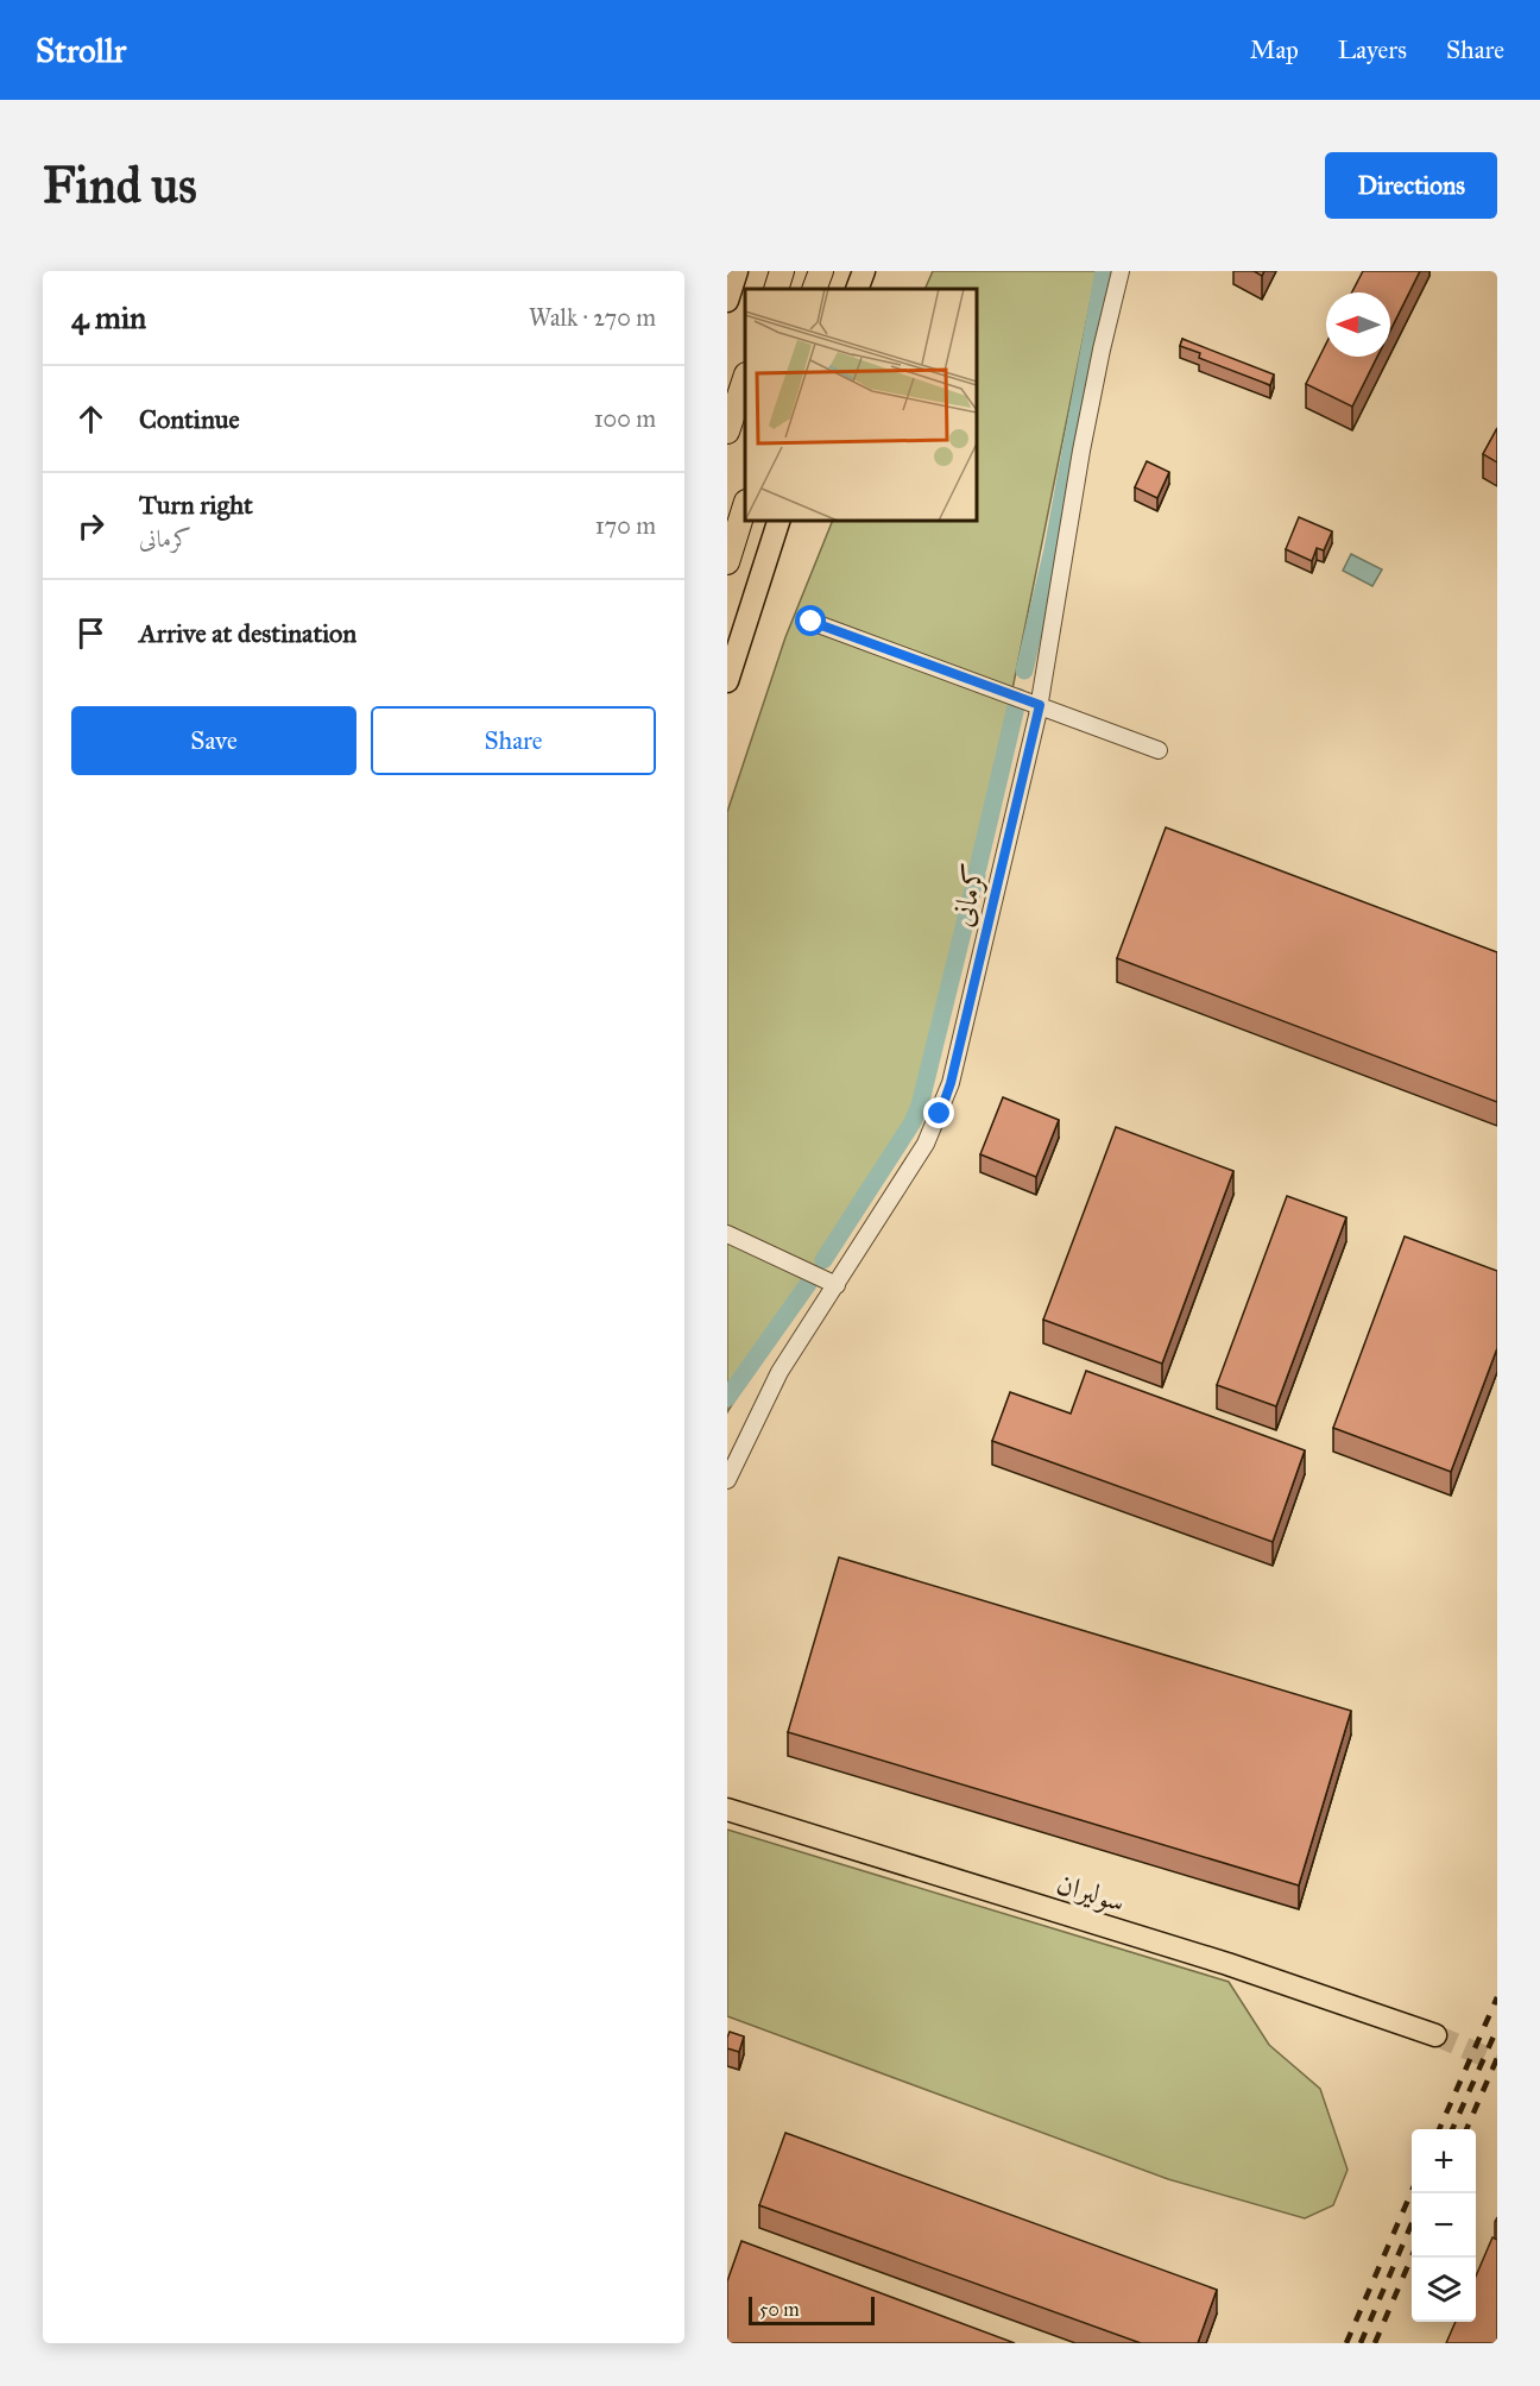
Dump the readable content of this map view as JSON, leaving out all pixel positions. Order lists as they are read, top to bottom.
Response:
{
  "streets": {
    "main road": ["سولیران"],
    "street": ["کرمانی"]
  },
  "scale_bar": "50 m",
  "north": "left",
  "page": {
    "header": "Strollr",
    "nav": ["Map", "Layers", "Share"],
    "buttons": [
      "Directions",
      ["Save", "Share"]
    ],
    "title": "Find us",
    "heading": ["4 min", "Walk · 270 m"],
    "list": [
      ["Continue", "100 m"],
      ["Turn right", "کرمانی", "170 m"],
      "Arrive at destination"
    ],
    "map_buttons": ["+", "−"],
    "scale": "50 m"
  }
}
